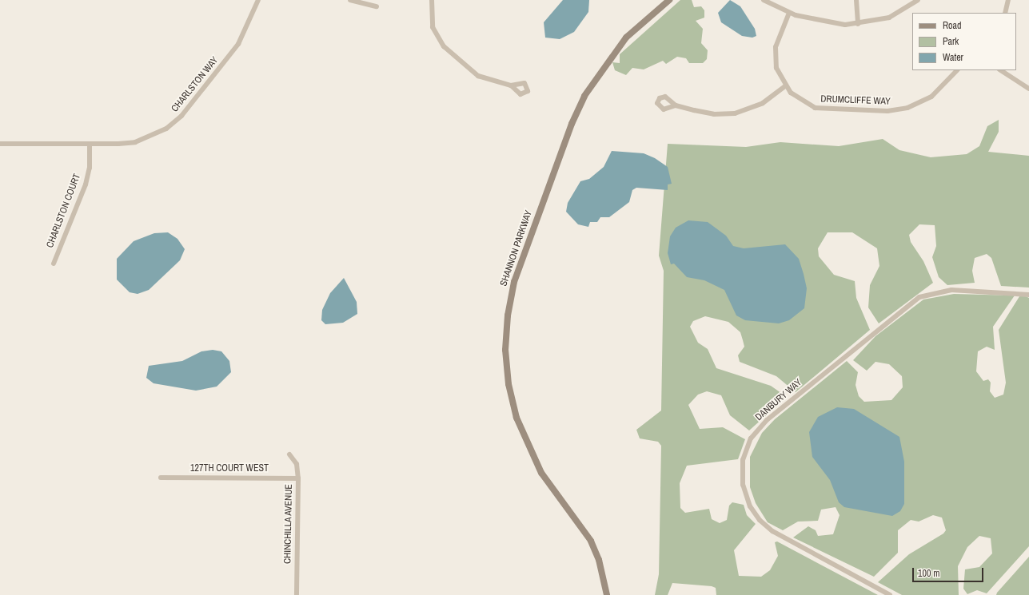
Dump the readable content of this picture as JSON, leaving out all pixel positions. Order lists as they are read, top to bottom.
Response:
{
  "streets": {
    "street": [
      "CHARLSTON WAY",
      "DRUMCLIFFE WAY",
      "CHARLSTON COURT",
      "SHANNON PARKWAY",
      "DANBURY WAY",
      "127TH COURT WEST",
      "CHINCHILLA AVENUE"
    ]
  },
  "crossings": [
    ["CHARLSTON WAY", "CHARLSTON COURT"],
    ["127TH COURT WEST", "CHINCHILLA AVENUE"]
  ],
  "legend": ["Road", "Park", "Water"],
  "scale_bar": "100 m"
}
